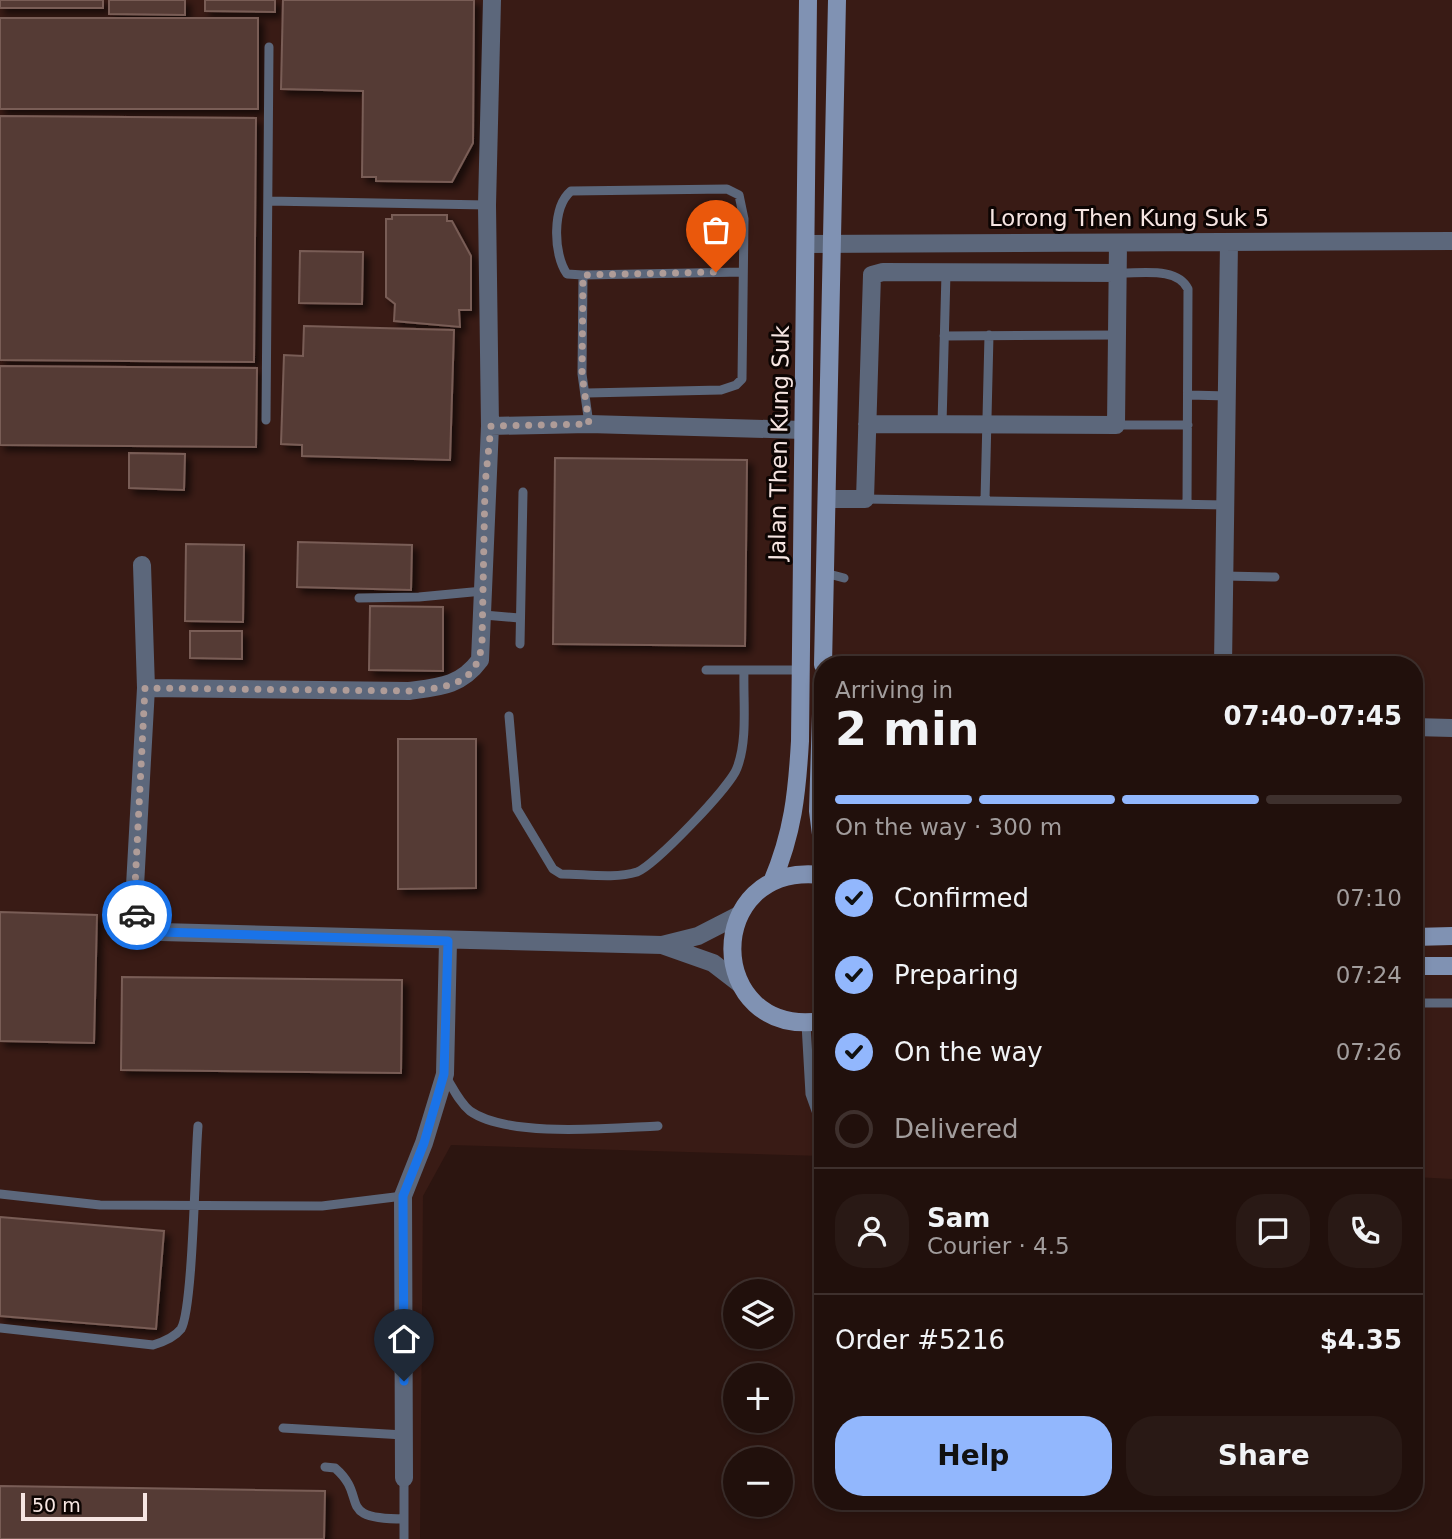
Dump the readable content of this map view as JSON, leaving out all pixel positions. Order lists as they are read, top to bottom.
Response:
{
  "streets": {
    "street": ["Lorong Then Kung Suk 5", "Jalan Then Kung Suk"]
  },
  "crossings": [
    ["Lorong Then Kung Suk 5", "Jalan Then Kung Suk"]
  ],
  "scale_bar": "50 m",
  "page": {
    "heading": ["2 min", "Arriving in", "07:40–07:45"],
    "panel": [
      "Sam",
      "Courier · 4.5",
      "Order #5216",
      "$4.35"
    ],
    "bar": "On the way · 300 m",
    "list": [
      ["Confirmed", "07:10"],
      ["Preparing", "07:24"],
      ["On the way", "07:26"],
      "Delivered"
    ],
    "map_buttons": ["+", "−"],
    "buttons": ["Help", "Share"],
    "scale": "50 m"
  }
}
